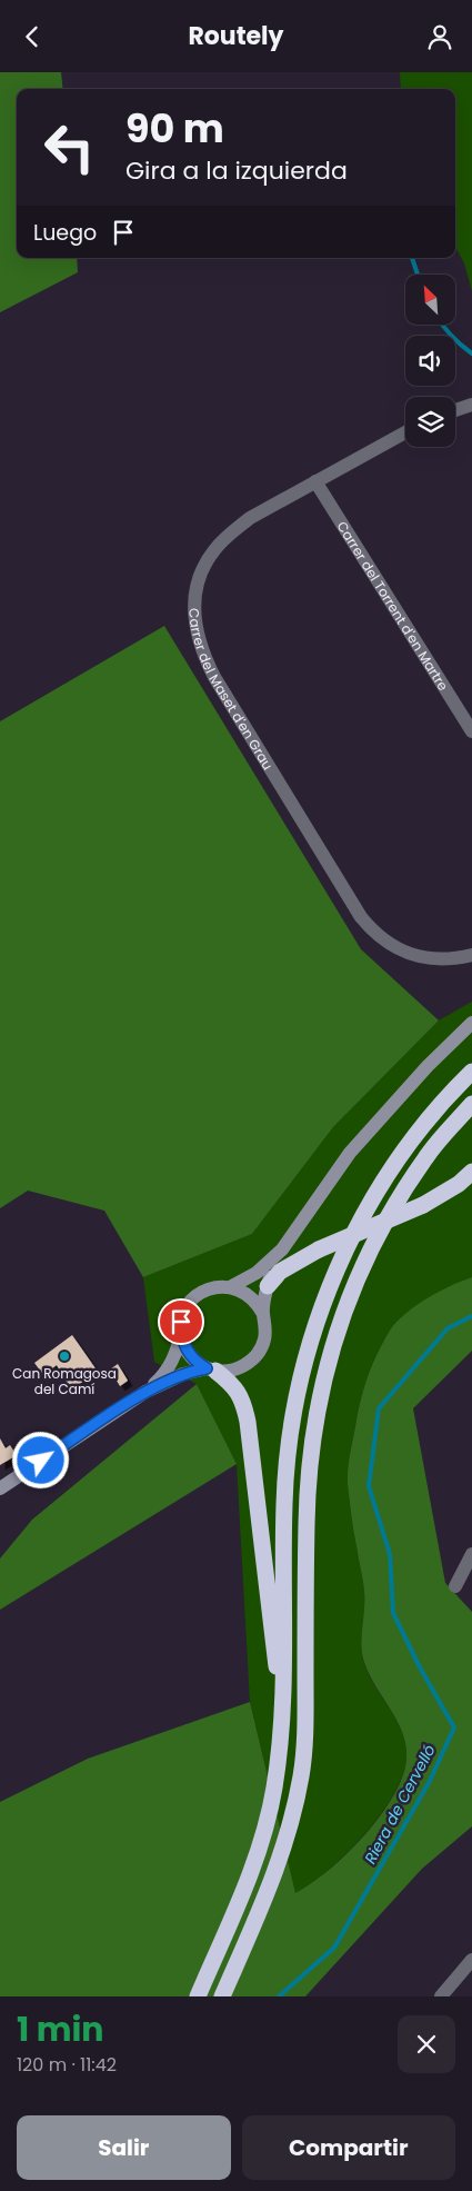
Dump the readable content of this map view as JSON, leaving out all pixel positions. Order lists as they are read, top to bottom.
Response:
{
  "streets": {
    "street": ["Carrer del Torrent d'en Martre", "Carrer del Maset d'en Grau"]
  },
  "crossings": [
    ["Carrer del Torrent d'en Martre", "Carrer del Maset d'en Grau"]
  ],
  "water": ["Riera de Cervelló"],
  "places": ["Can Romagosa del Camí"],
  "north": "top left",
  "page": {
    "header": "Routely",
    "turn": ["90 m", "Gira a la izquierda"],
    "then": "Luego",
    "heading": ["1 min", "120 m · 11:42"],
    "buttons": ["Salir", "Compartir"]
  }
}
